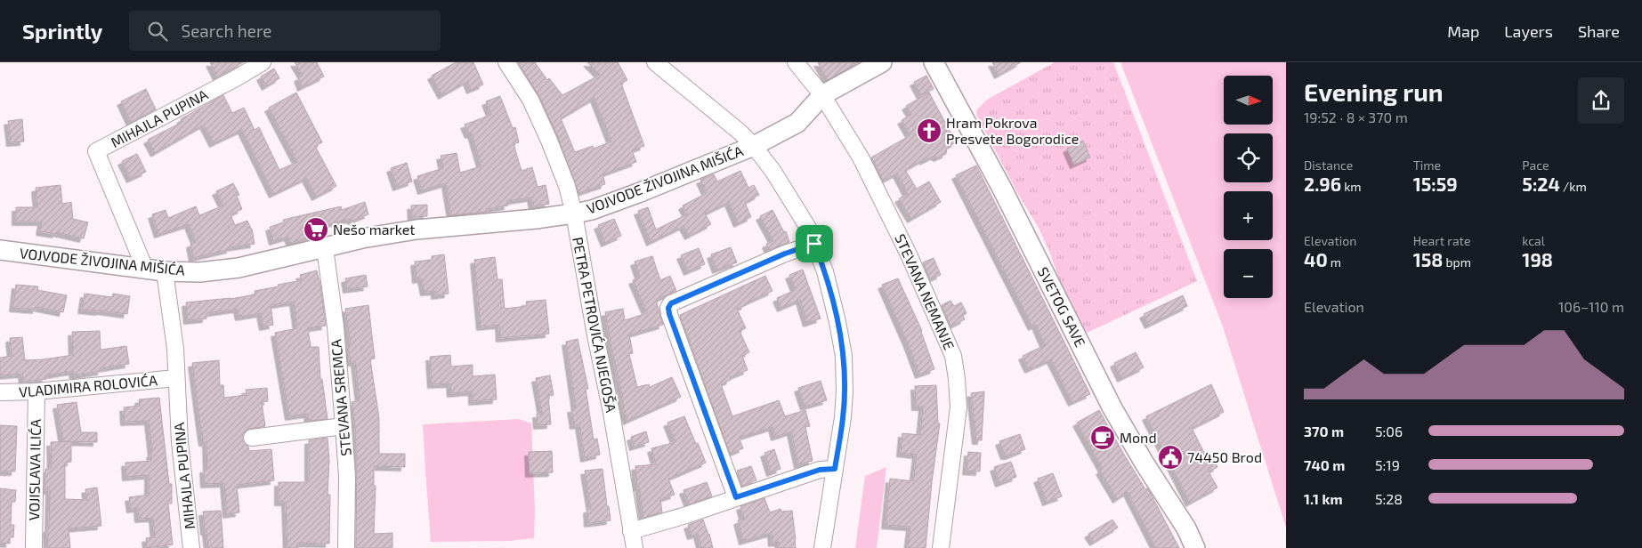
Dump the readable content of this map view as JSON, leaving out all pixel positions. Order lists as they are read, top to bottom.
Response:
{
  "streets": {
    "street": [
      "MIHAJLA PUPINA",
      "VOJVODE ŽIVOJINA MIŠIĆA",
      "STEVANA NEMANJE",
      "SVETOG SAVE",
      "PETRA PETROVIĆA NJEGOŠA",
      "VLADIMIRA ROLOVIĆA",
      "STEVANA SREMCA",
      "VOJISLAVA ILIĆA"
    ]
  },
  "crossings": [
    ["MIHAJLA PUPINA", "VOJVODE ŽIVOJINA MIŠIĆA"],
    ["MIHAJLA PUPINA", "VLADIMIRA ROLOVIĆA"],
    ["VOJVODE ŽIVOJINA MIŠIĆA", "STEVANA NEMANJE"],
    ["VOJVODE ŽIVOJINA MIŠIĆA", "PETRA PETROVIĆA NJEGOŠA"],
    ["VOJVODE ŽIVOJINA MIŠIĆA", "STEVANA SREMCA"],
    ["VLADIMIRA ROLOVIĆA", "VOJISLAVA ILIĆA"]
  ],
  "places": {
    "church": ["Hram Pokrova Presvete Bogorodice"],
    "supermarket": ["Nešo market"],
    "cafe": ["Mond"],
    "public building": ["74450 Brod"]
  },
  "north": "right",
  "page": {
    "header": "Sprintly",
    "search": "Search here",
    "nav": ["Map", "Layers", "Share"],
    "heading": ["Evening run", "19:52 · 8 × 370 m"],
    "map_buttons": ["+", "−"],
    "stats": [
      ["Distance", "2.96 km"],
      ["Time", "15:59"],
      ["Pace", "5:24 /km"],
      ["Elevation", "40 m"],
      ["Heart rate", "158 bpm"],
      ["kcal", "198"]
    ],
    "chart": ["Elevation", "106–110 m"],
    "list": [
      {
        "name": "370 m",
        "note": "5:06"
      },
      {
        "name": "740 m",
        "note": "5:19"
      },
      {
        "name": "1.1 km",
        "note": "5:28"
      }
    ]
  }
}
